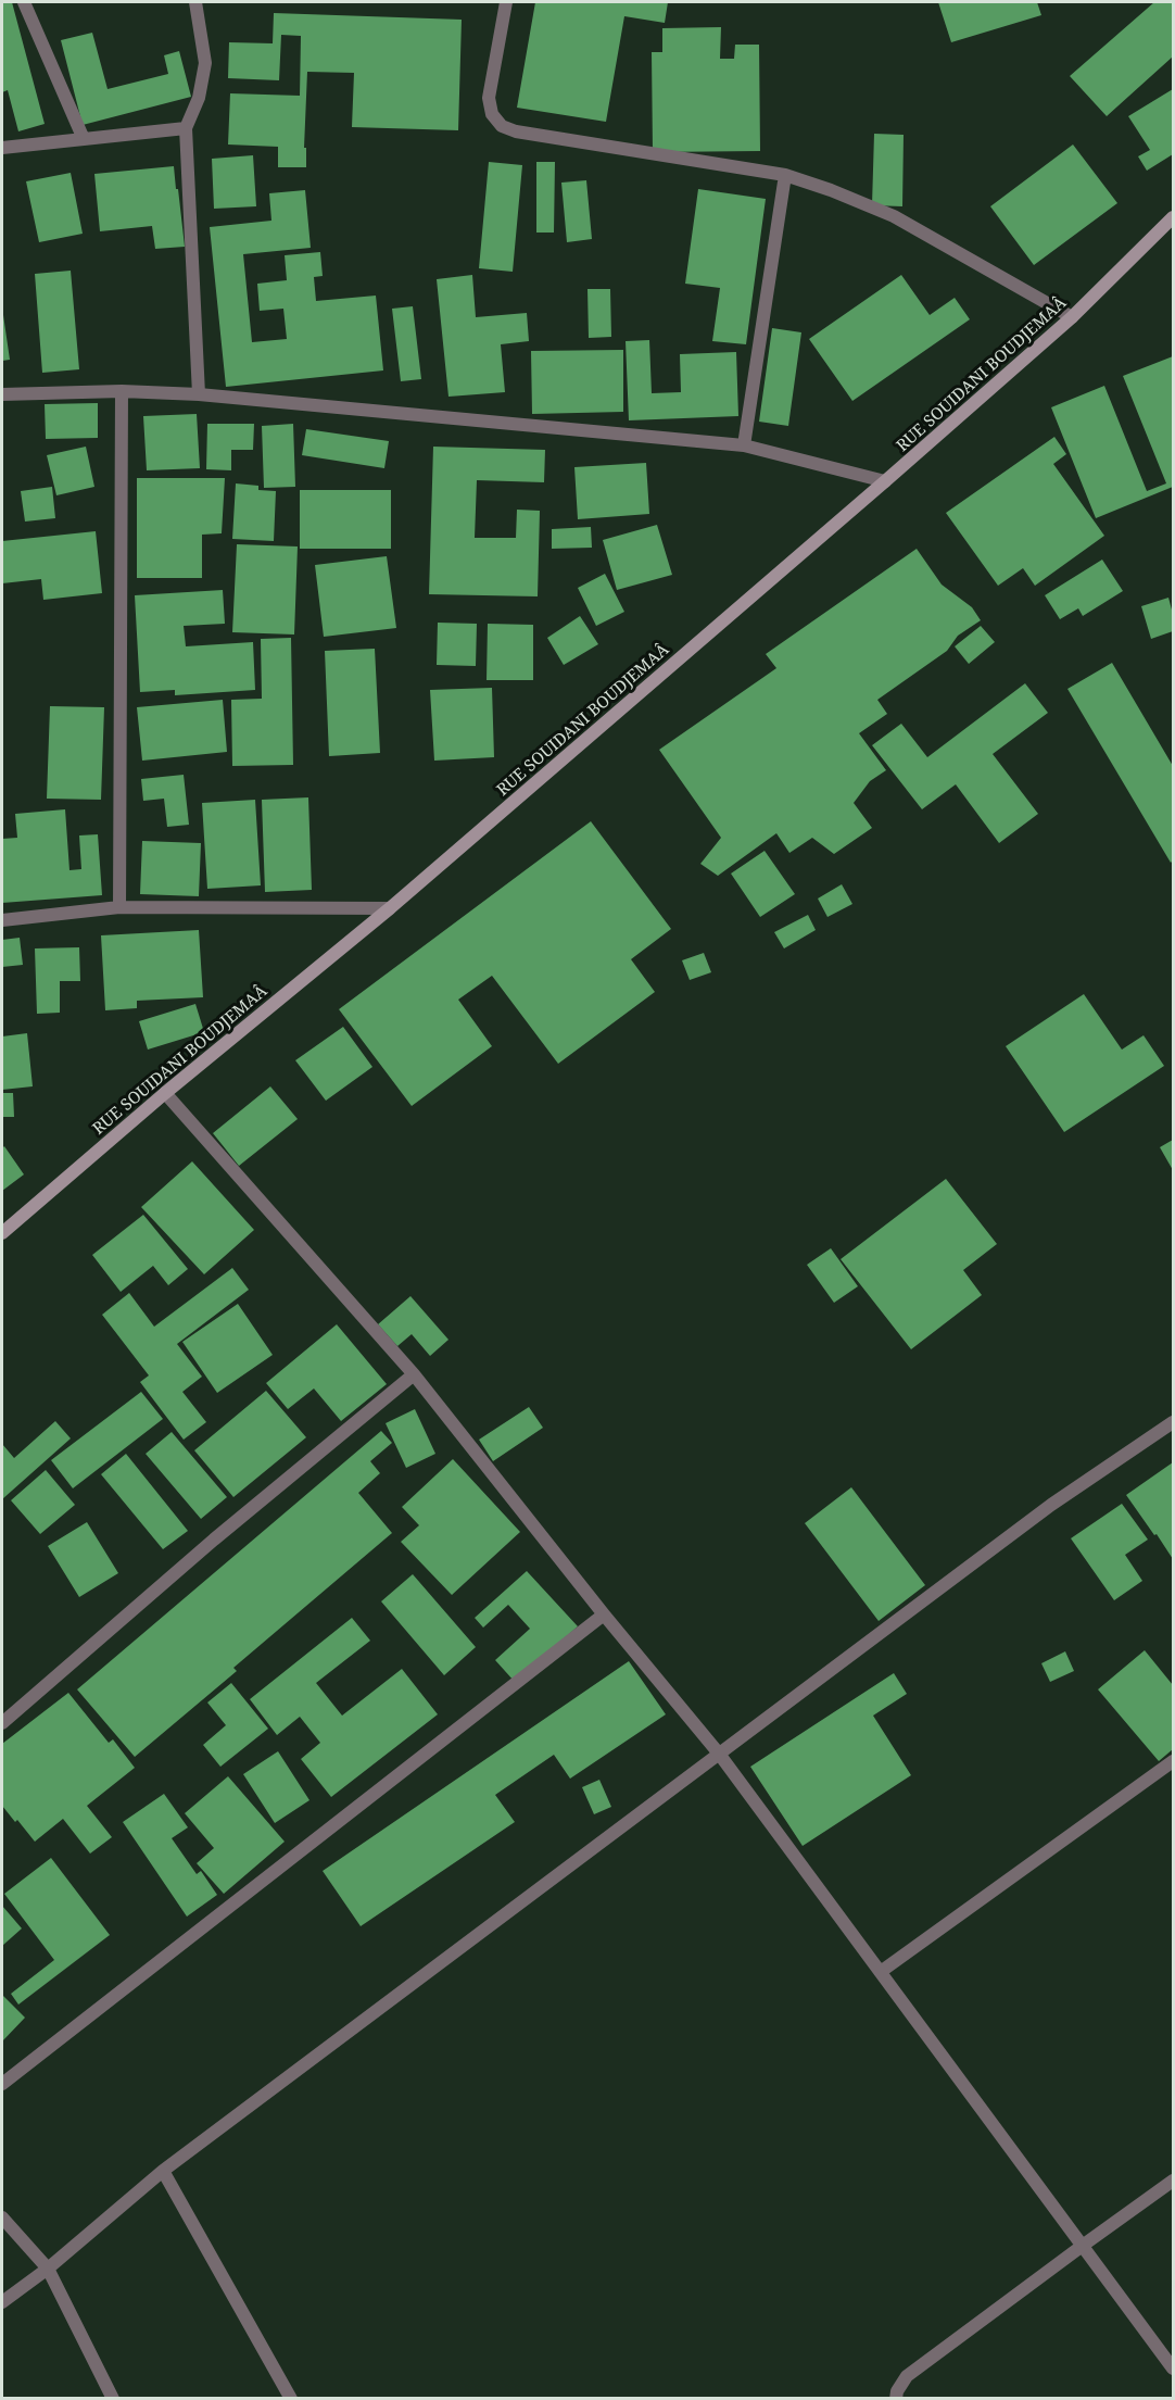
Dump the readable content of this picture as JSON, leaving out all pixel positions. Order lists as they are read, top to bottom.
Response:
{
  "streets": {
    "main road": ["RUE SOUIDANI BOUDJEMAÂ"]
  }
}
